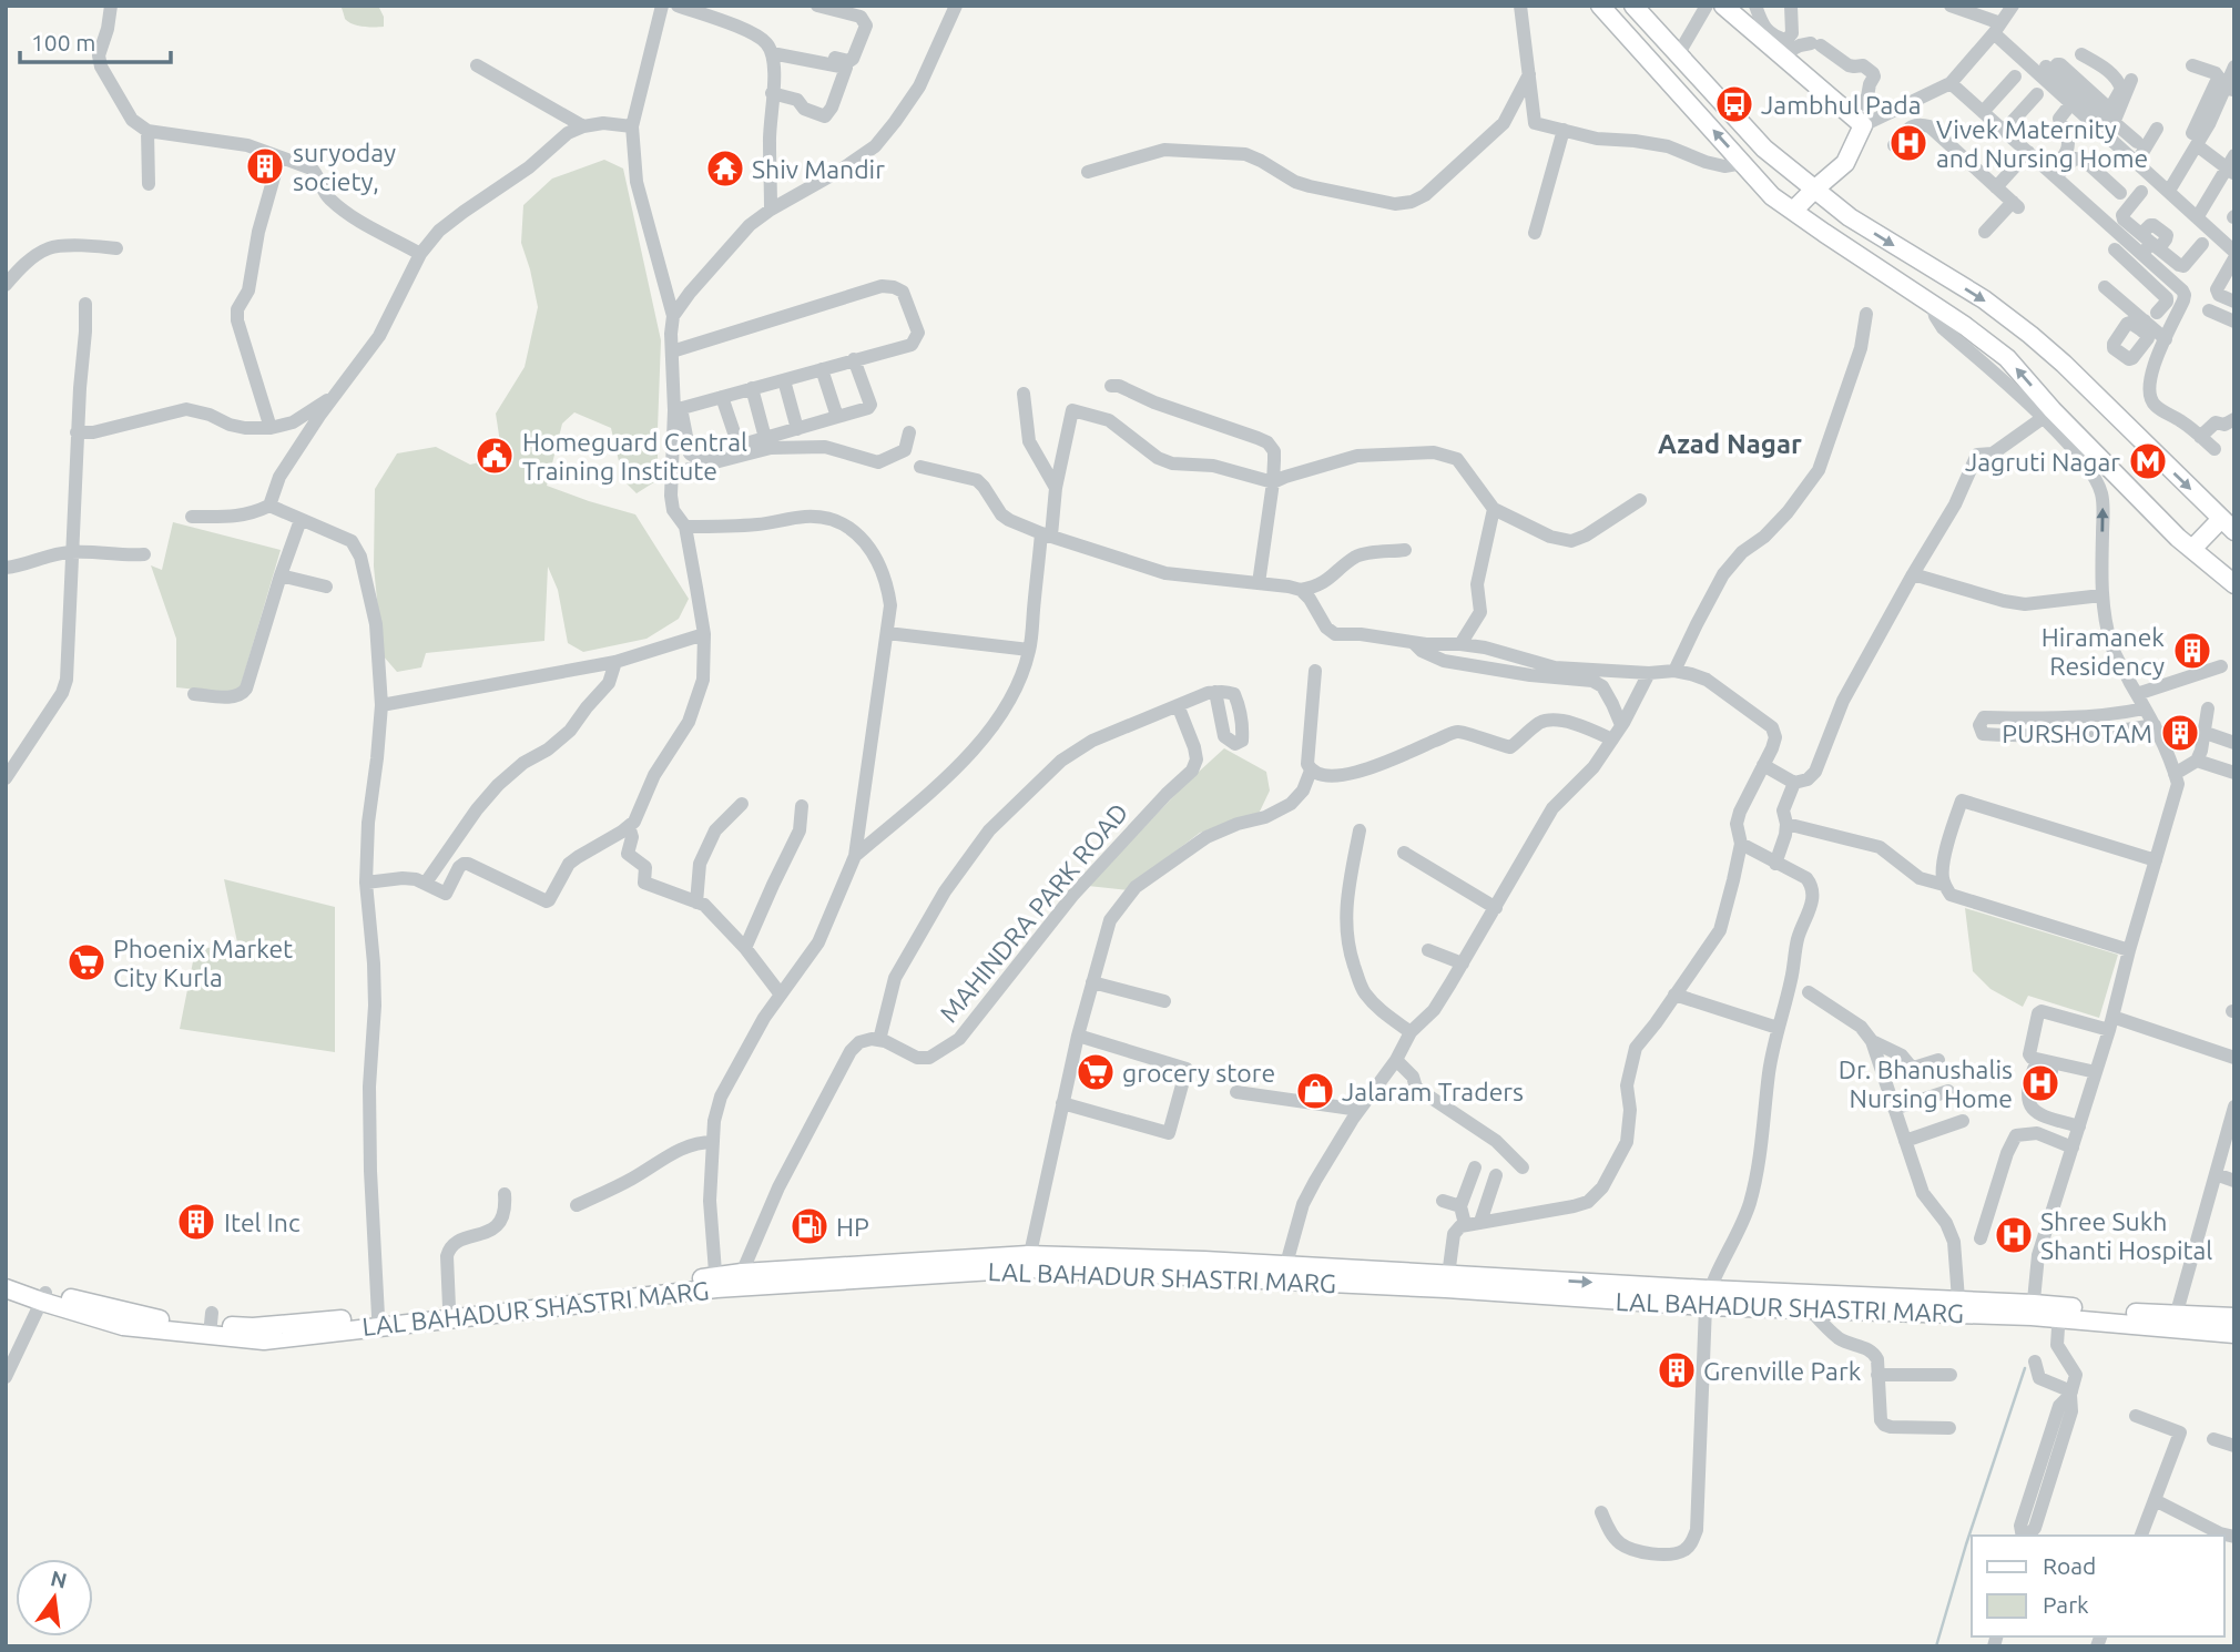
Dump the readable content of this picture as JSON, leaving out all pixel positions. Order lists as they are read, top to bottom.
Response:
{
  "streets": {
    "main road": ["LAL BAHADUR SHASTRI MARG"],
    "street": ["MAHINDRA PARK ROAD"]
  },
  "districts": ["Azad Nagar"],
  "places": {
    "bus stop": ["Jambhul Pada"],
    "hospital": ["Vivek Maternity and Nursing Home", "Dr. Bhanushalis Nursing Home", "Shree Sukh Shanti Hospital"],
    "building": [
      "suryoday society,",
      "Hiramanek Residency",
      "PURSHOTAM",
      "Itel Inc",
      "Grenville Park"
    ],
    "temple": ["Shiv Mandir"],
    "public building": ["Homeguard Central Training Institute"],
    "metro station": ["Jagruti Nagar"],
    "supermarket": ["Phoenix Market City Kurla", "grocery store"],
    "shop": ["Jalaram Traders"],
    "fuel station": ["HP"]
  },
  "legend": ["Road", "Park"],
  "scale_bar": "100 m",
  "north": "top"
}
